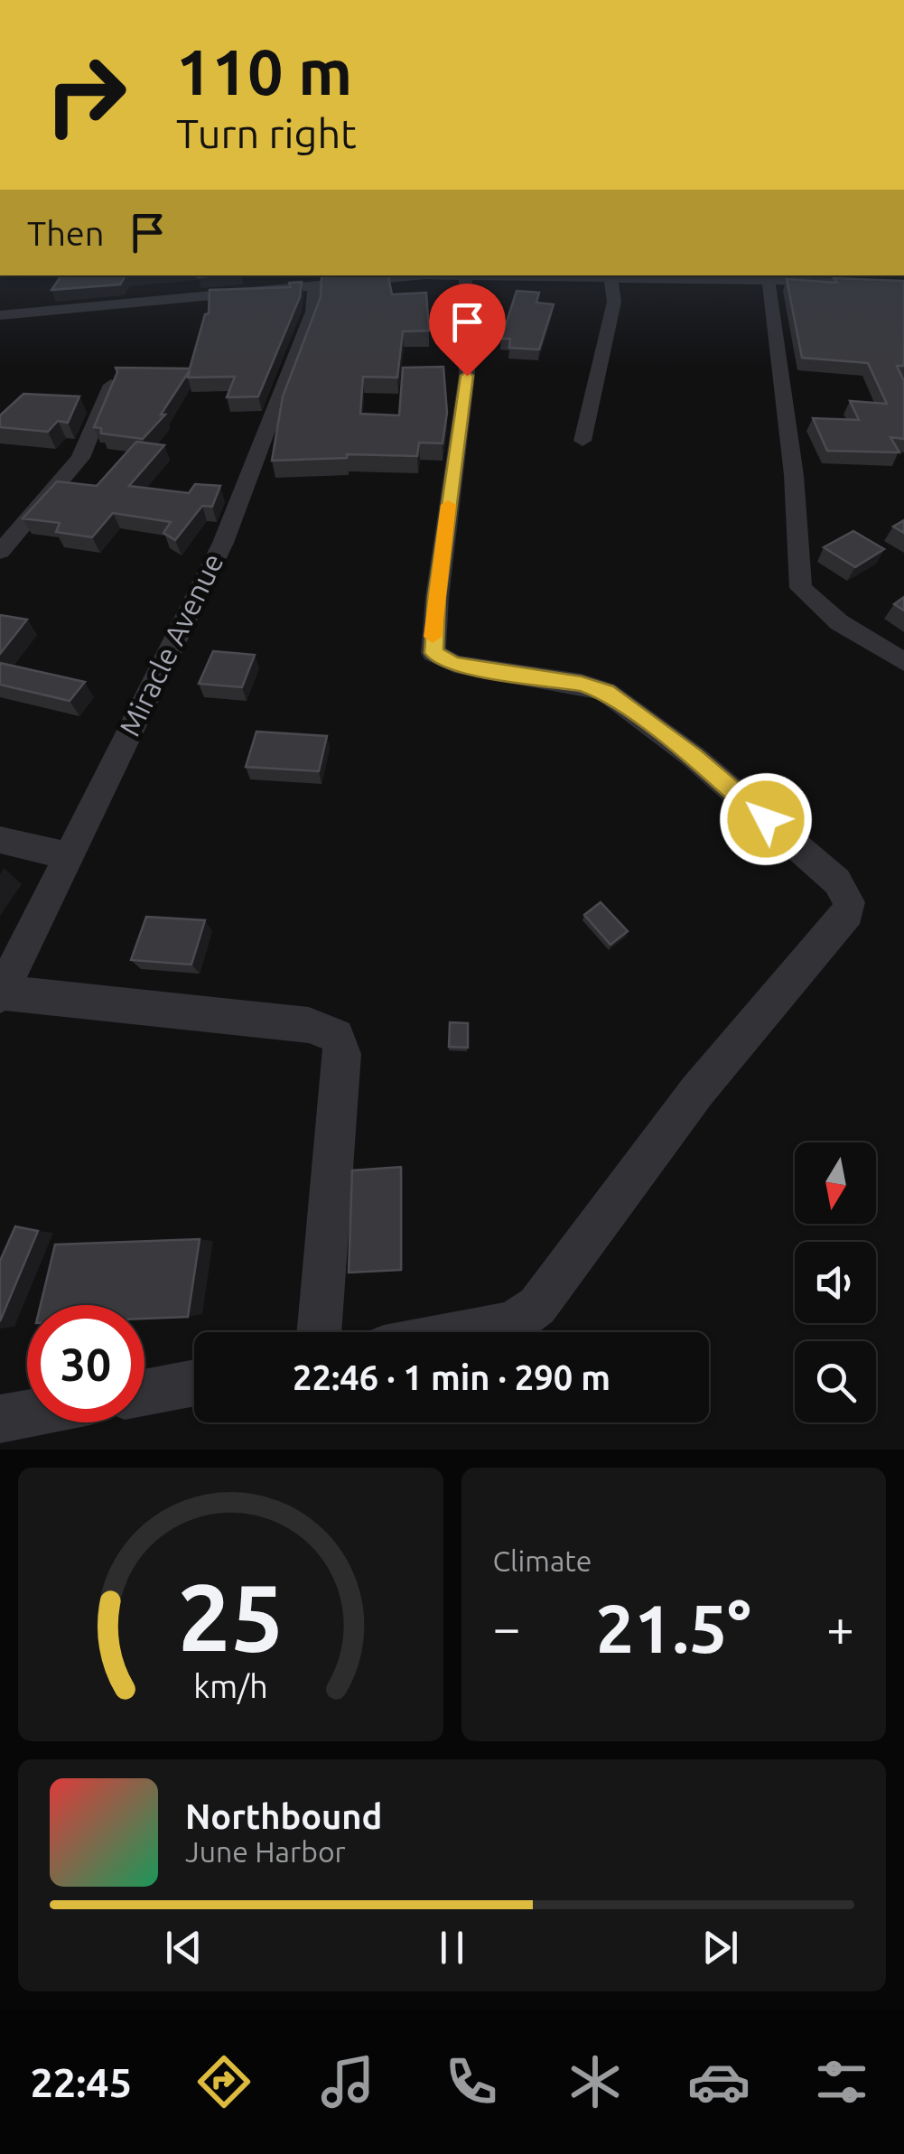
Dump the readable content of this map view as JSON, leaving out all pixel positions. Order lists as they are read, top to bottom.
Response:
{
  "streets": {
    "street": ["Miracle Avenue"]
  },
  "north": "bottom",
  "page": {
    "turn": ["110 m", "Turn right"],
    "then": "Then",
    "limit": "30",
    "trip": "22:46 · 1 min · 290 m",
    "tile": "Climate",
    "heat": ["−", "21.5°", "+"],
    "song": ["Northbound", "June Harbor"],
    "tabs": "22:45",
    "gauge": ["25", "km/h"]
  }
}
